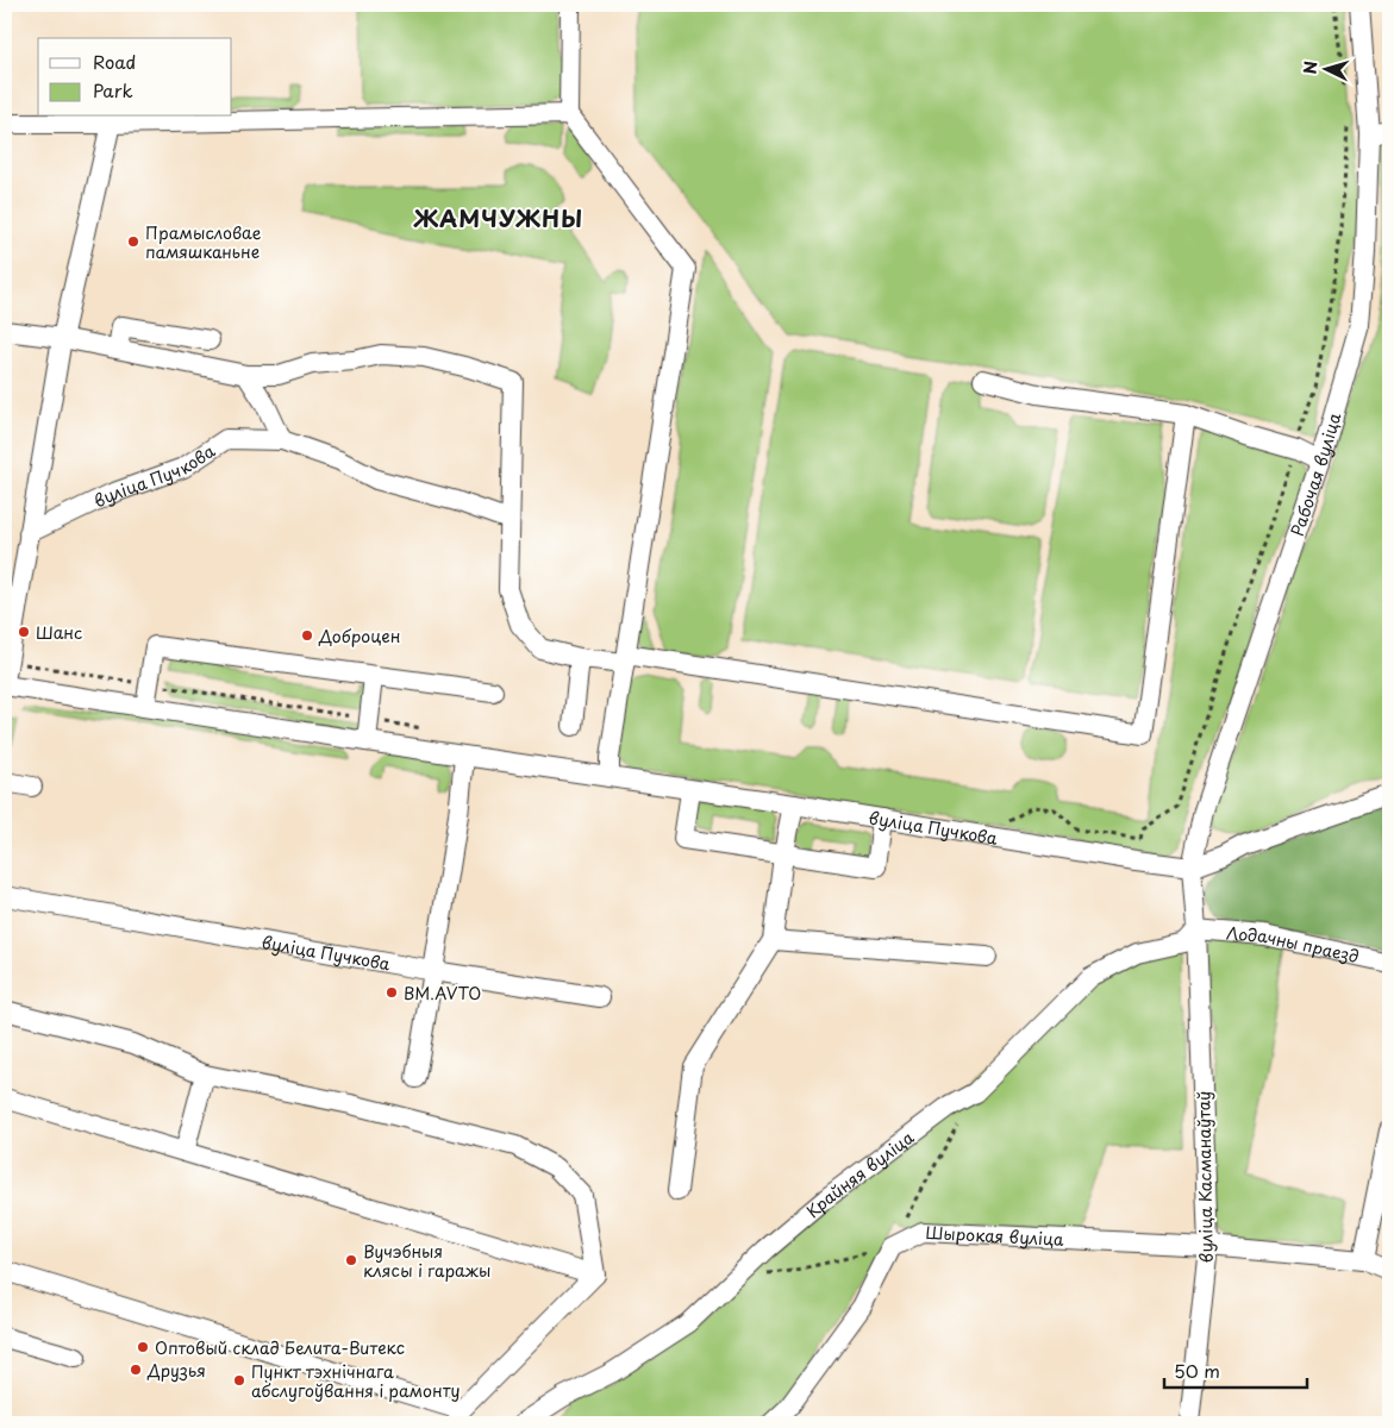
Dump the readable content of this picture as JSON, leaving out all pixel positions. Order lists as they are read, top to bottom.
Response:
{
  "streets": {
    "street": [
      "Рабочая вуліца",
      "вуліца Пучкова",
      "Лодачны праезд",
      "Крайняя вуліца",
      "вуліца Касманаўтаў",
      "Шырокая вуліца"
    ]
  },
  "crossings": [
    ["Рабочая вуліца", "вуліца Пучкова"],
    ["Рабочая вуліца", "Лодачны праезд"],
    ["Рабочая вуліца", "Крайняя вуліца"],
    ["Рабочая вуліца", "вуліца Касманаўтаў"],
    ["Лодачны праезд", "Крайняя вуліца"],
    ["Лодачны праезд", "вуліца Касманаўтаў"],
    ["Крайняя вуліца", "вуліца Касманаўтаў"],
    ["вуліца Касманаўтаў", "Шырокая вуліца"]
  ],
  "districts": ["ЖАМЧУЖНЫ"],
  "places": [
    "Прамысловае памяшканьне",
    "Шанс",
    "Доброцен",
    "BM.AVTO",
    "Вучэбныя клясы і гаражы",
    "Оптовый склад Белита-Витекс",
    "Друзья",
    "Пункт тэхнічнага абслугоўвання і рамонту"
  ],
  "legend": ["Road", "Park"],
  "scale_bar": "50 m",
  "north": "left"
}
